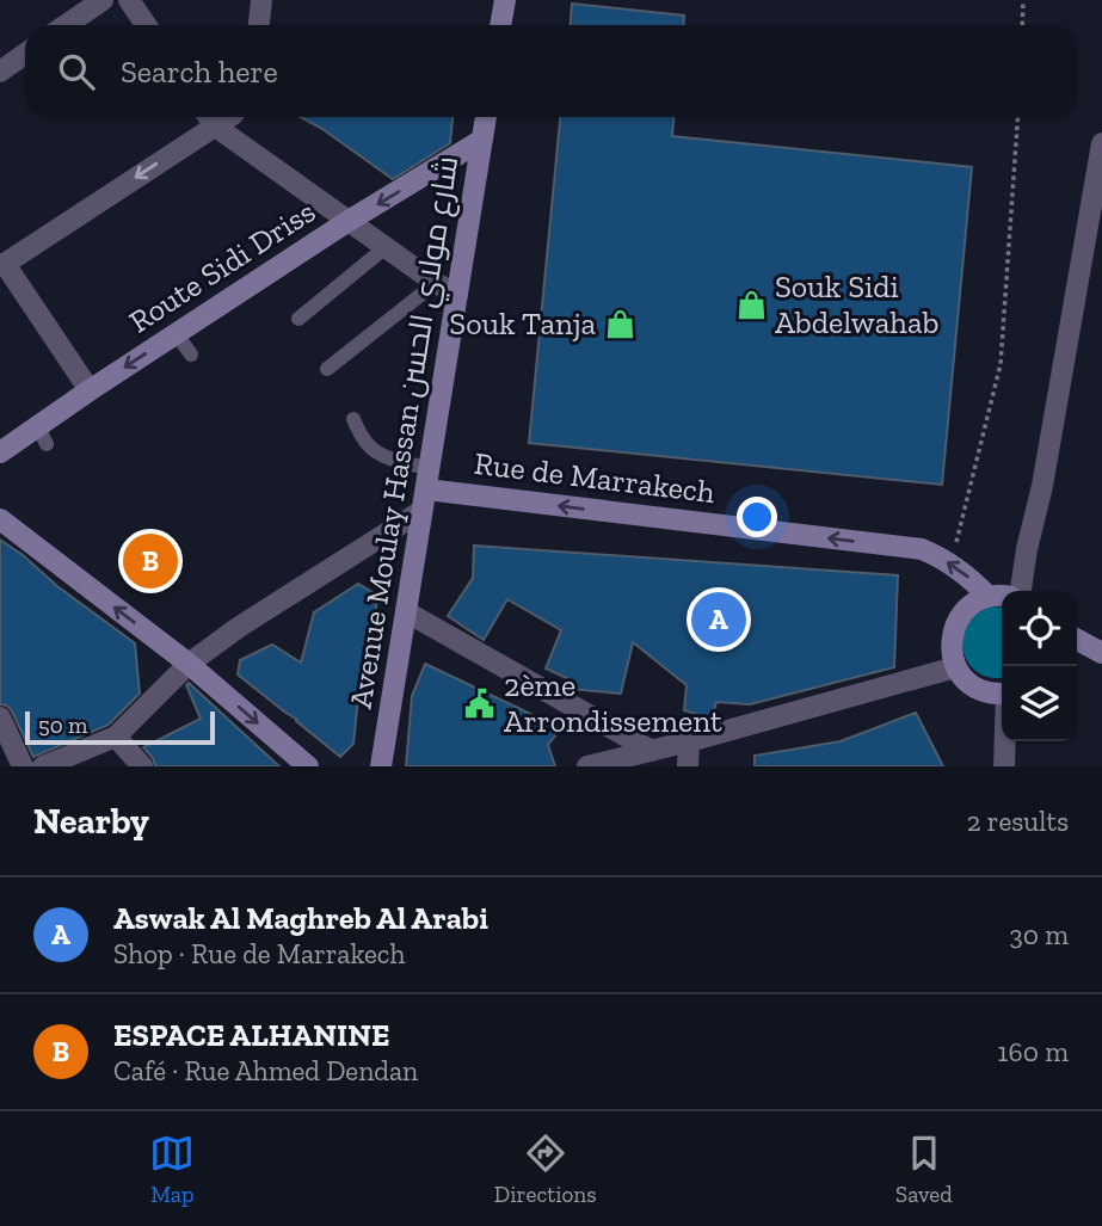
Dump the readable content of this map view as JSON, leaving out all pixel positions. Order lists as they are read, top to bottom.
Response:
{
  "streets": {
    "main road": ["Route Sidi Driss", "Avenue Moulay Hassan شارع مولاي الحسن", "Rue de Marrakech"]
  },
  "crossings": [
    ["Route Sidi Driss", "Avenue Moulay Hassan شارع مولاي الحسن"],
    ["Avenue Moulay Hassan شارع مولاي الحسن", "Rue de Marrakech"]
  ],
  "one_way": ["Route Sidi Driss", "Rue de Marrakech"],
  "places": {
    "shop": ["Souk Sidi Abdelwahab", "Souk Tanja"],
    "public building": ["2ème Arrondissement"]
  },
  "scale_bar": "50 m",
  "page": {
    "search": "Search here",
    "pins": ["B", "A"],
    "scale": "50 m",
    "heading": ["Nearby", "2 results"],
    "list": [
      {
        "mark": "A",
        "name": "Aswak Al Maghreb Al Arabi",
        "note": "Shop · Rue de Marrakech",
        "value": "30 m"
      },
      {
        "mark": "B",
        "name": "ESPACE ALHANINE",
        "note": "Café · Rue Ahmed Dendan",
        "value": "160 m"
      }
    ],
    "nav": ["Map", "Directions", "Saved"]
  }
}
